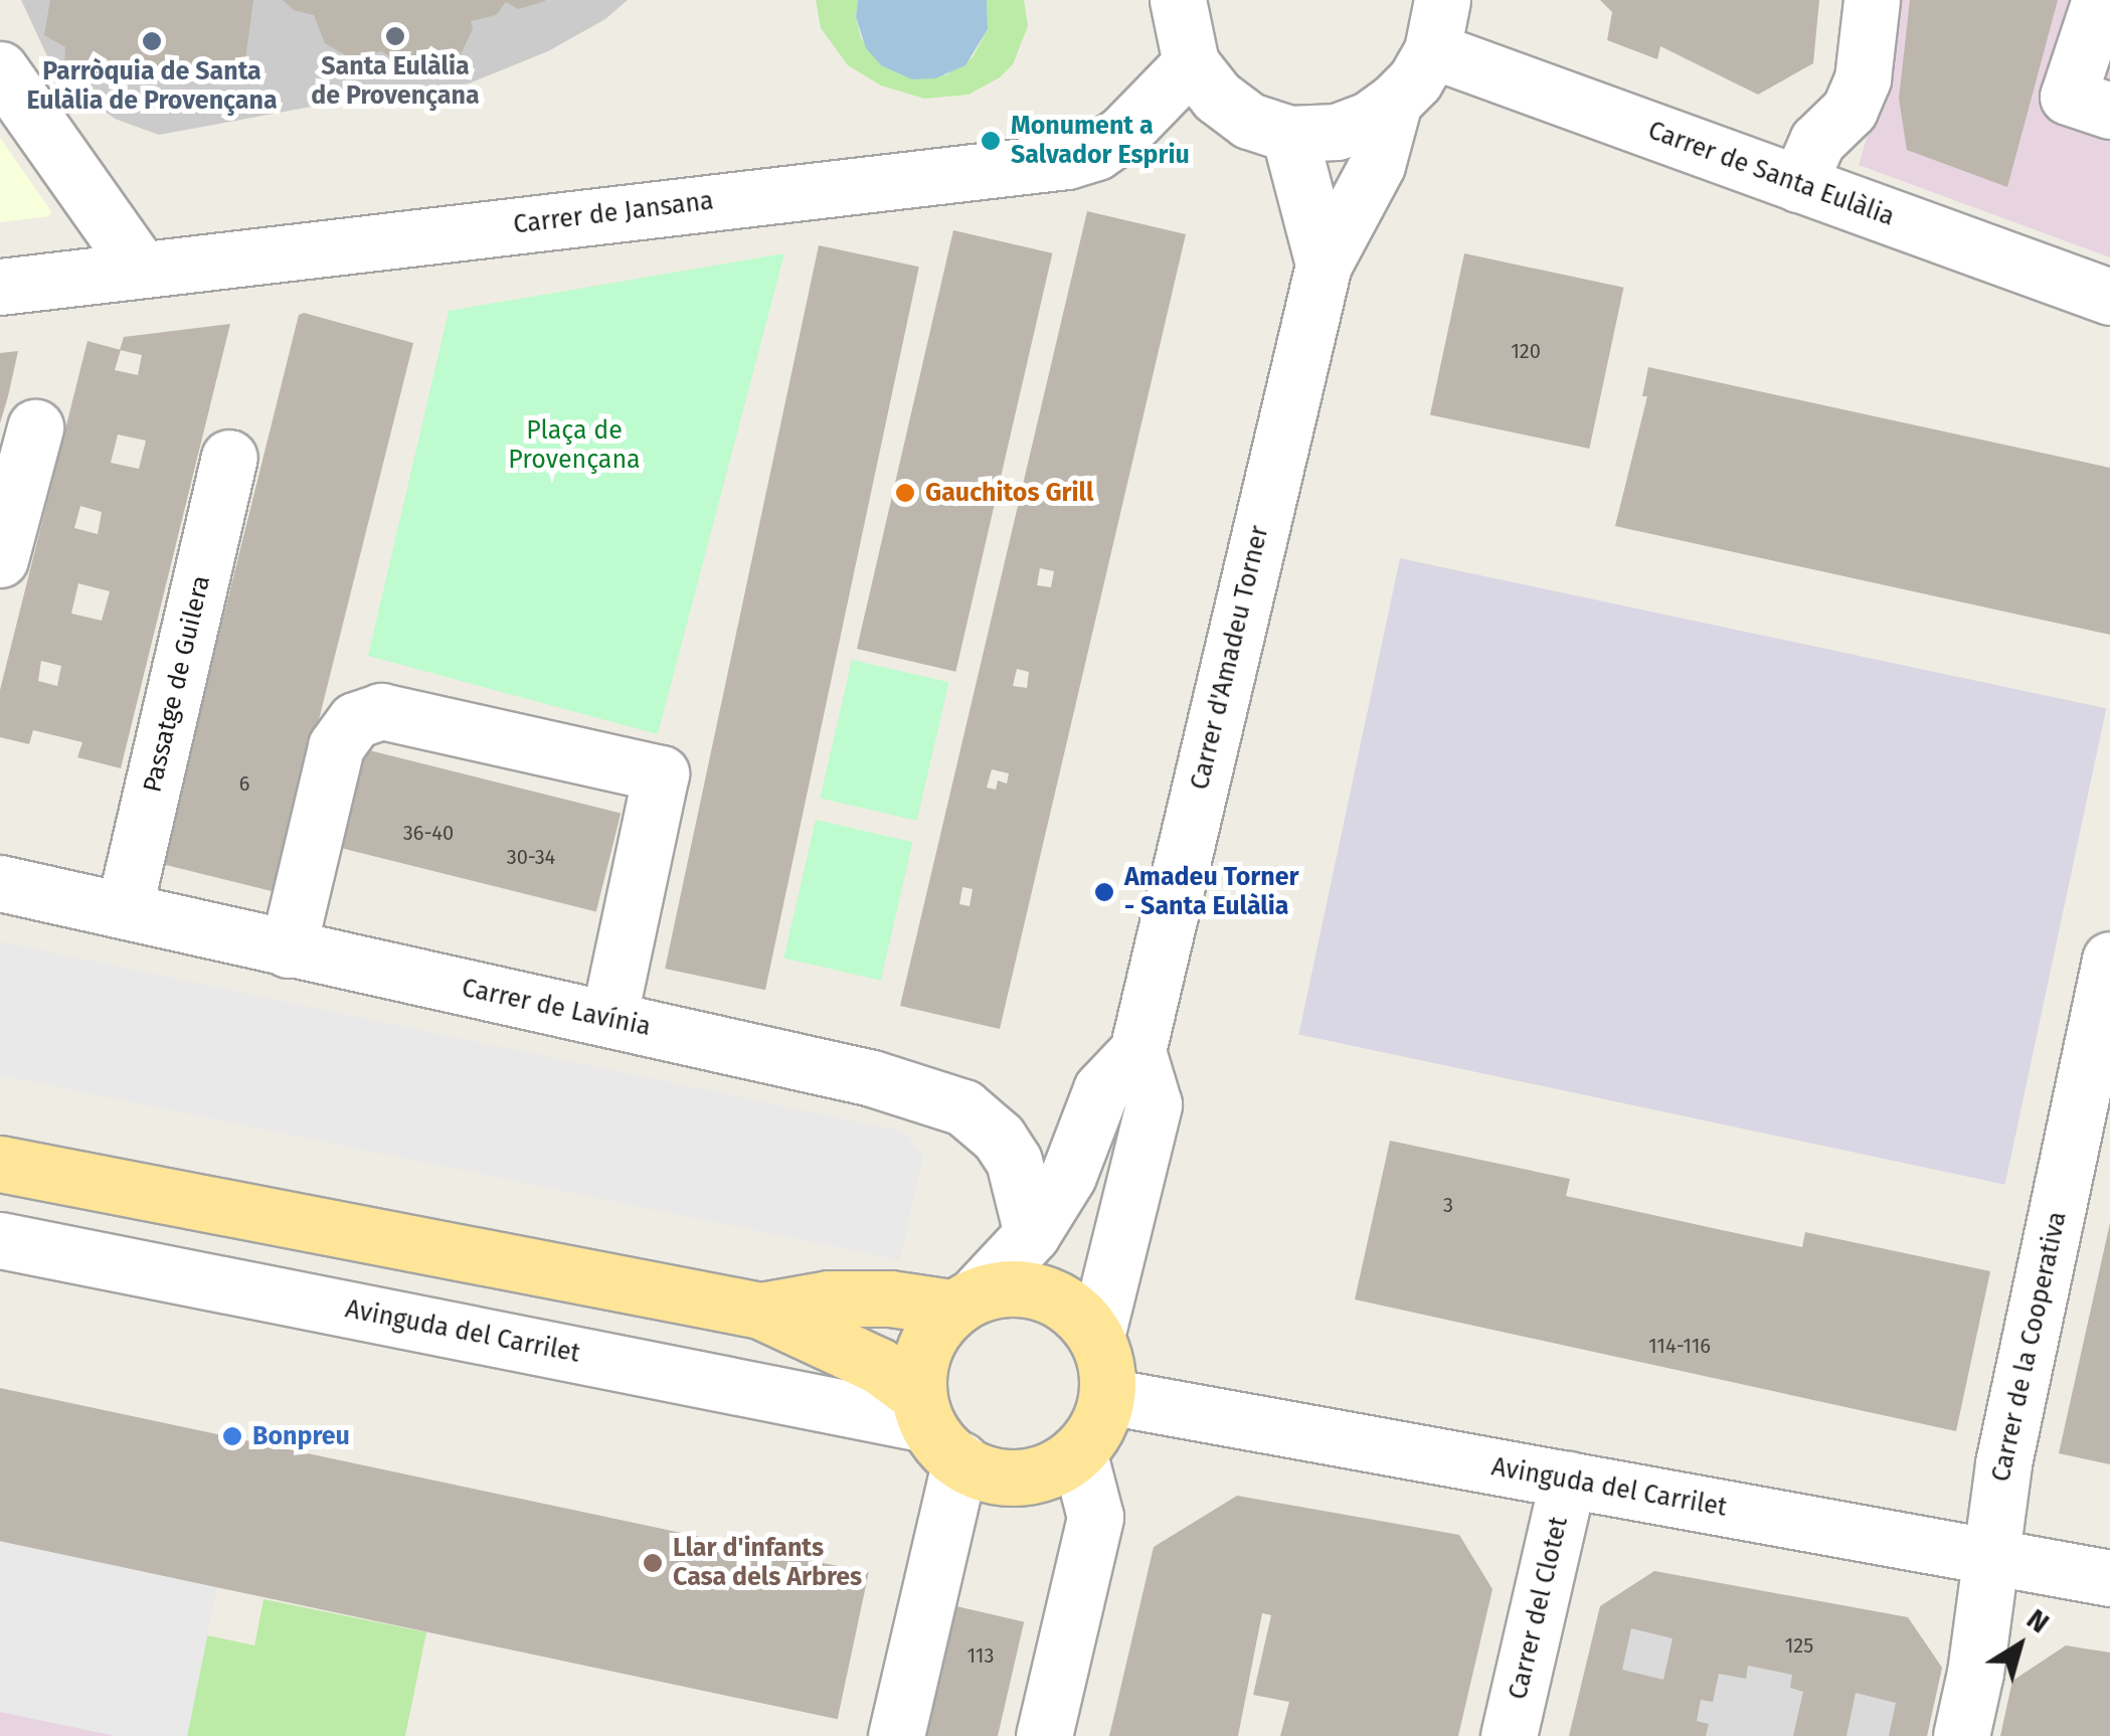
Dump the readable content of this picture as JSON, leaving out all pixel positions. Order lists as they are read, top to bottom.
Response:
{
  "streets": {
    "street": [
      "Carrer de Santa Eulàlia",
      "Carrer de Jansana",
      "Carrer d'Amadeu Torner",
      "Passatge de Guilera",
      "Carrer de Lavínia",
      "Avinguda del Carrilet",
      "Carrer de la Cooperativa",
      "Carrer del Clotet"
    ]
  },
  "crossings": [
    ["Passatge de Guilera", "Carrer de Lavínia"],
    ["Avinguda del Carrilet", "Carrer de la Cooperativa"],
    ["Avinguda del Carrilet", "Carrer del Clotet"]
  ],
  "parks": ["Plaça de Provençana"],
  "places": [
    "Santa Eulàlia de Provençana",
    "Parròquia de Santa Eulàlia de Provençana",
    "Monument a Salvador Espriu",
    "Gauchitos Grill",
    "Amadeu Torner - Santa Eulàlia",
    "Bonpreu",
    "Llar d'infants Casa dels Arbres"
  ],
  "house_numbers": [
    "120",
    "6",
    "36-40",
    "30-34",
    "3",
    "114-116",
    "125",
    "113"
  ],
  "north": "top right"
}
